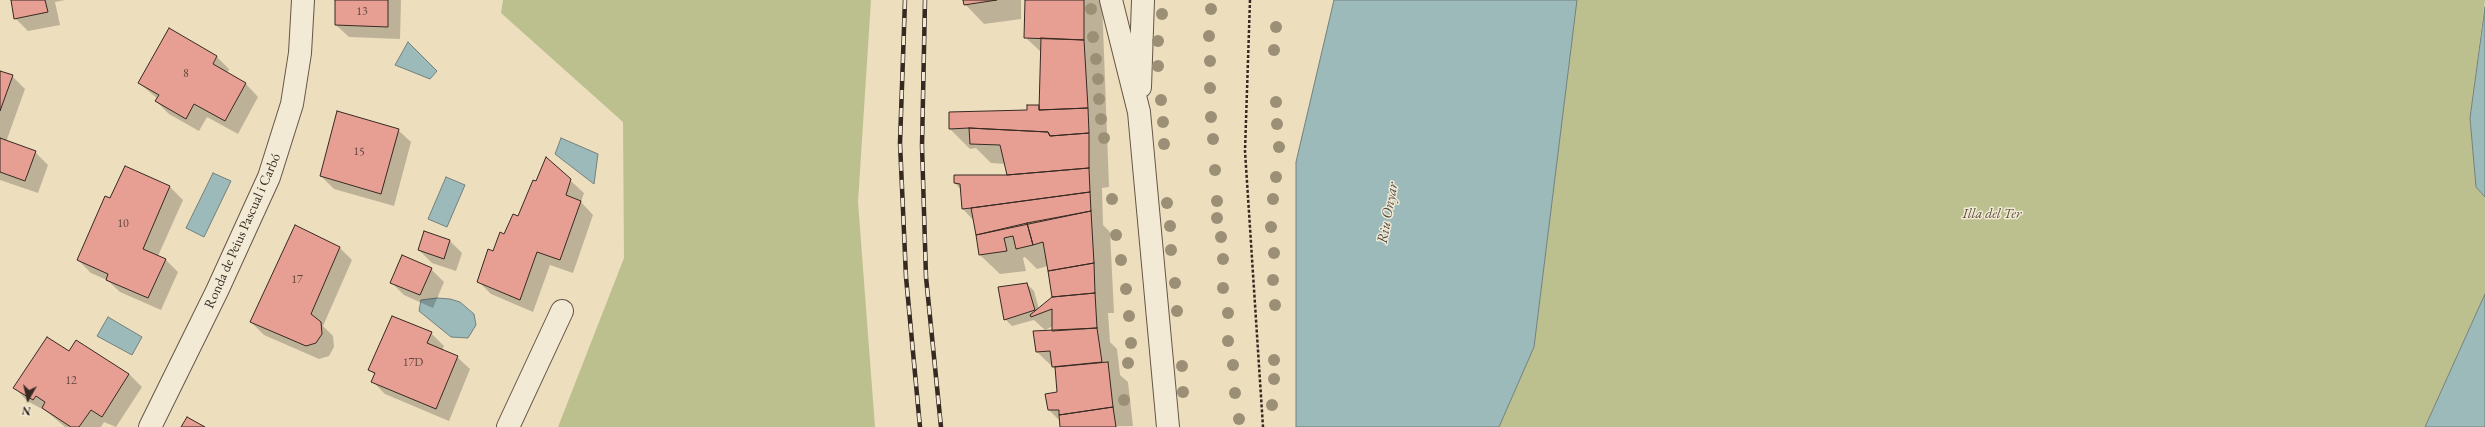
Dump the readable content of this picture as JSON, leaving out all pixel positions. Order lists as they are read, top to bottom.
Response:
{
  "streets": {
    "street": ["Ronda de Peius Pascual i Carbó"]
  },
  "water": ["Riu Onyar"],
  "parks": ["Illa del Ter"],
  "house_numbers": [
    "13",
    "8",
    "15",
    "10",
    "17",
    "17D",
    "12"
  ],
  "north": "bottom"
}
